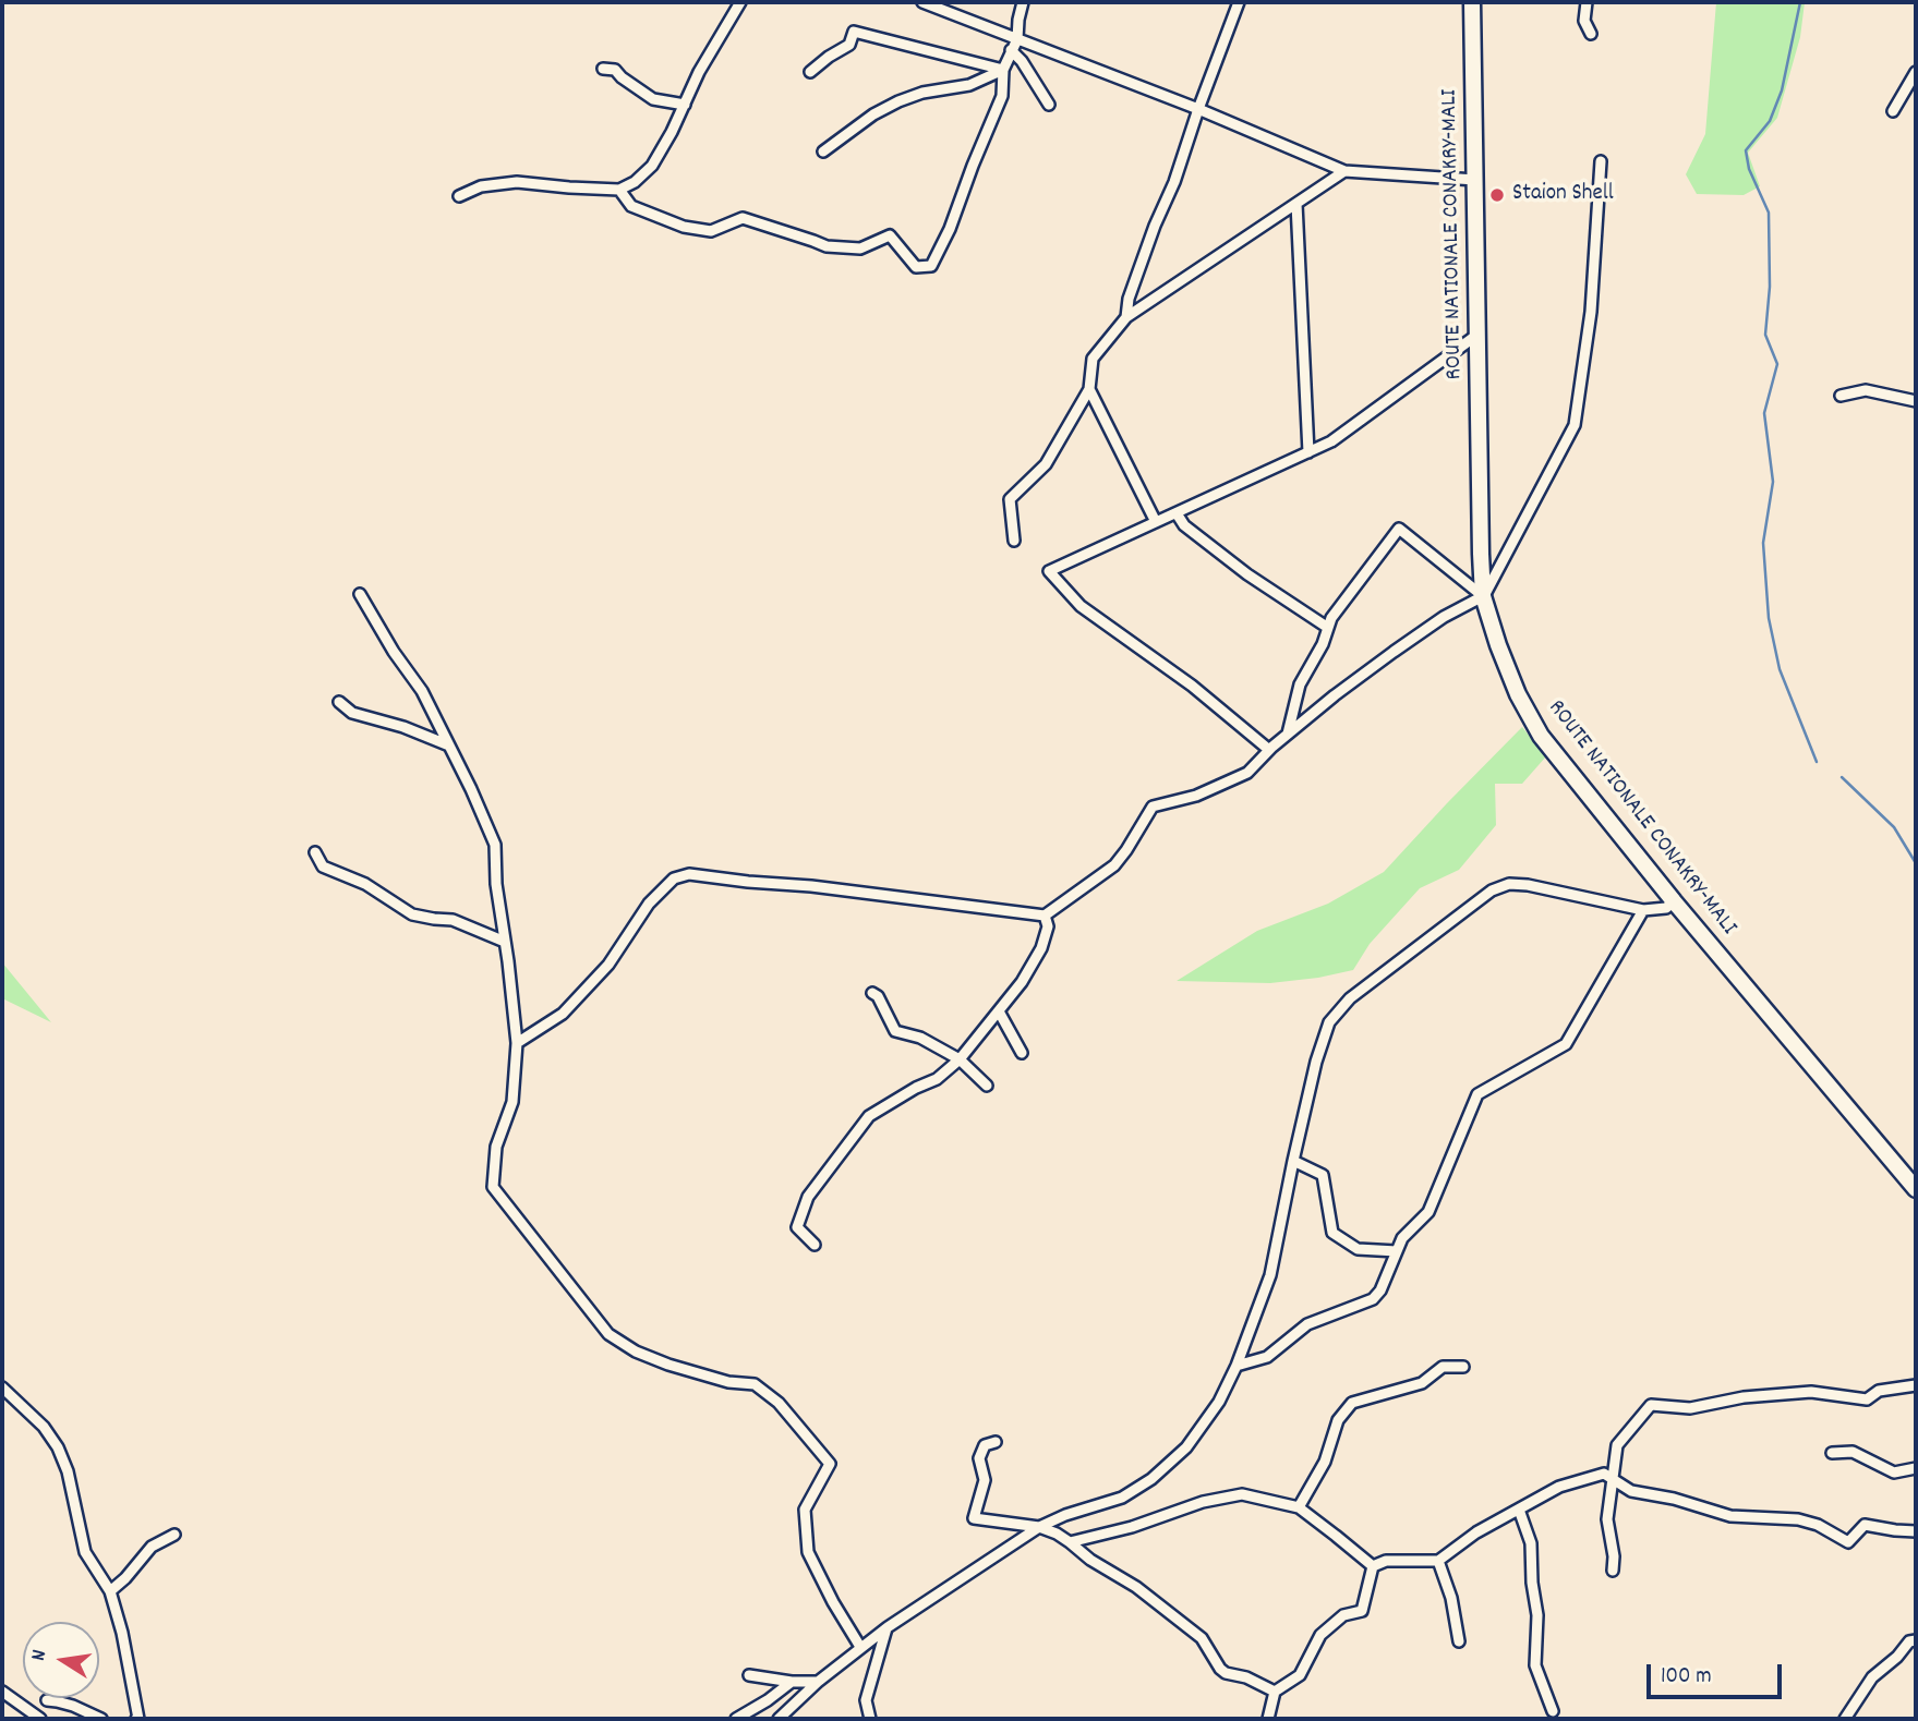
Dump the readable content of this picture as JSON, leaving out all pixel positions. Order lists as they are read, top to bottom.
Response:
{
  "streets": {
    "highway": ["ROUTE NATIONALE CONAKRY-MALI"]
  },
  "places": ["Staion Shell"],
  "scale_bar": "100 m",
  "north": "left"
}
